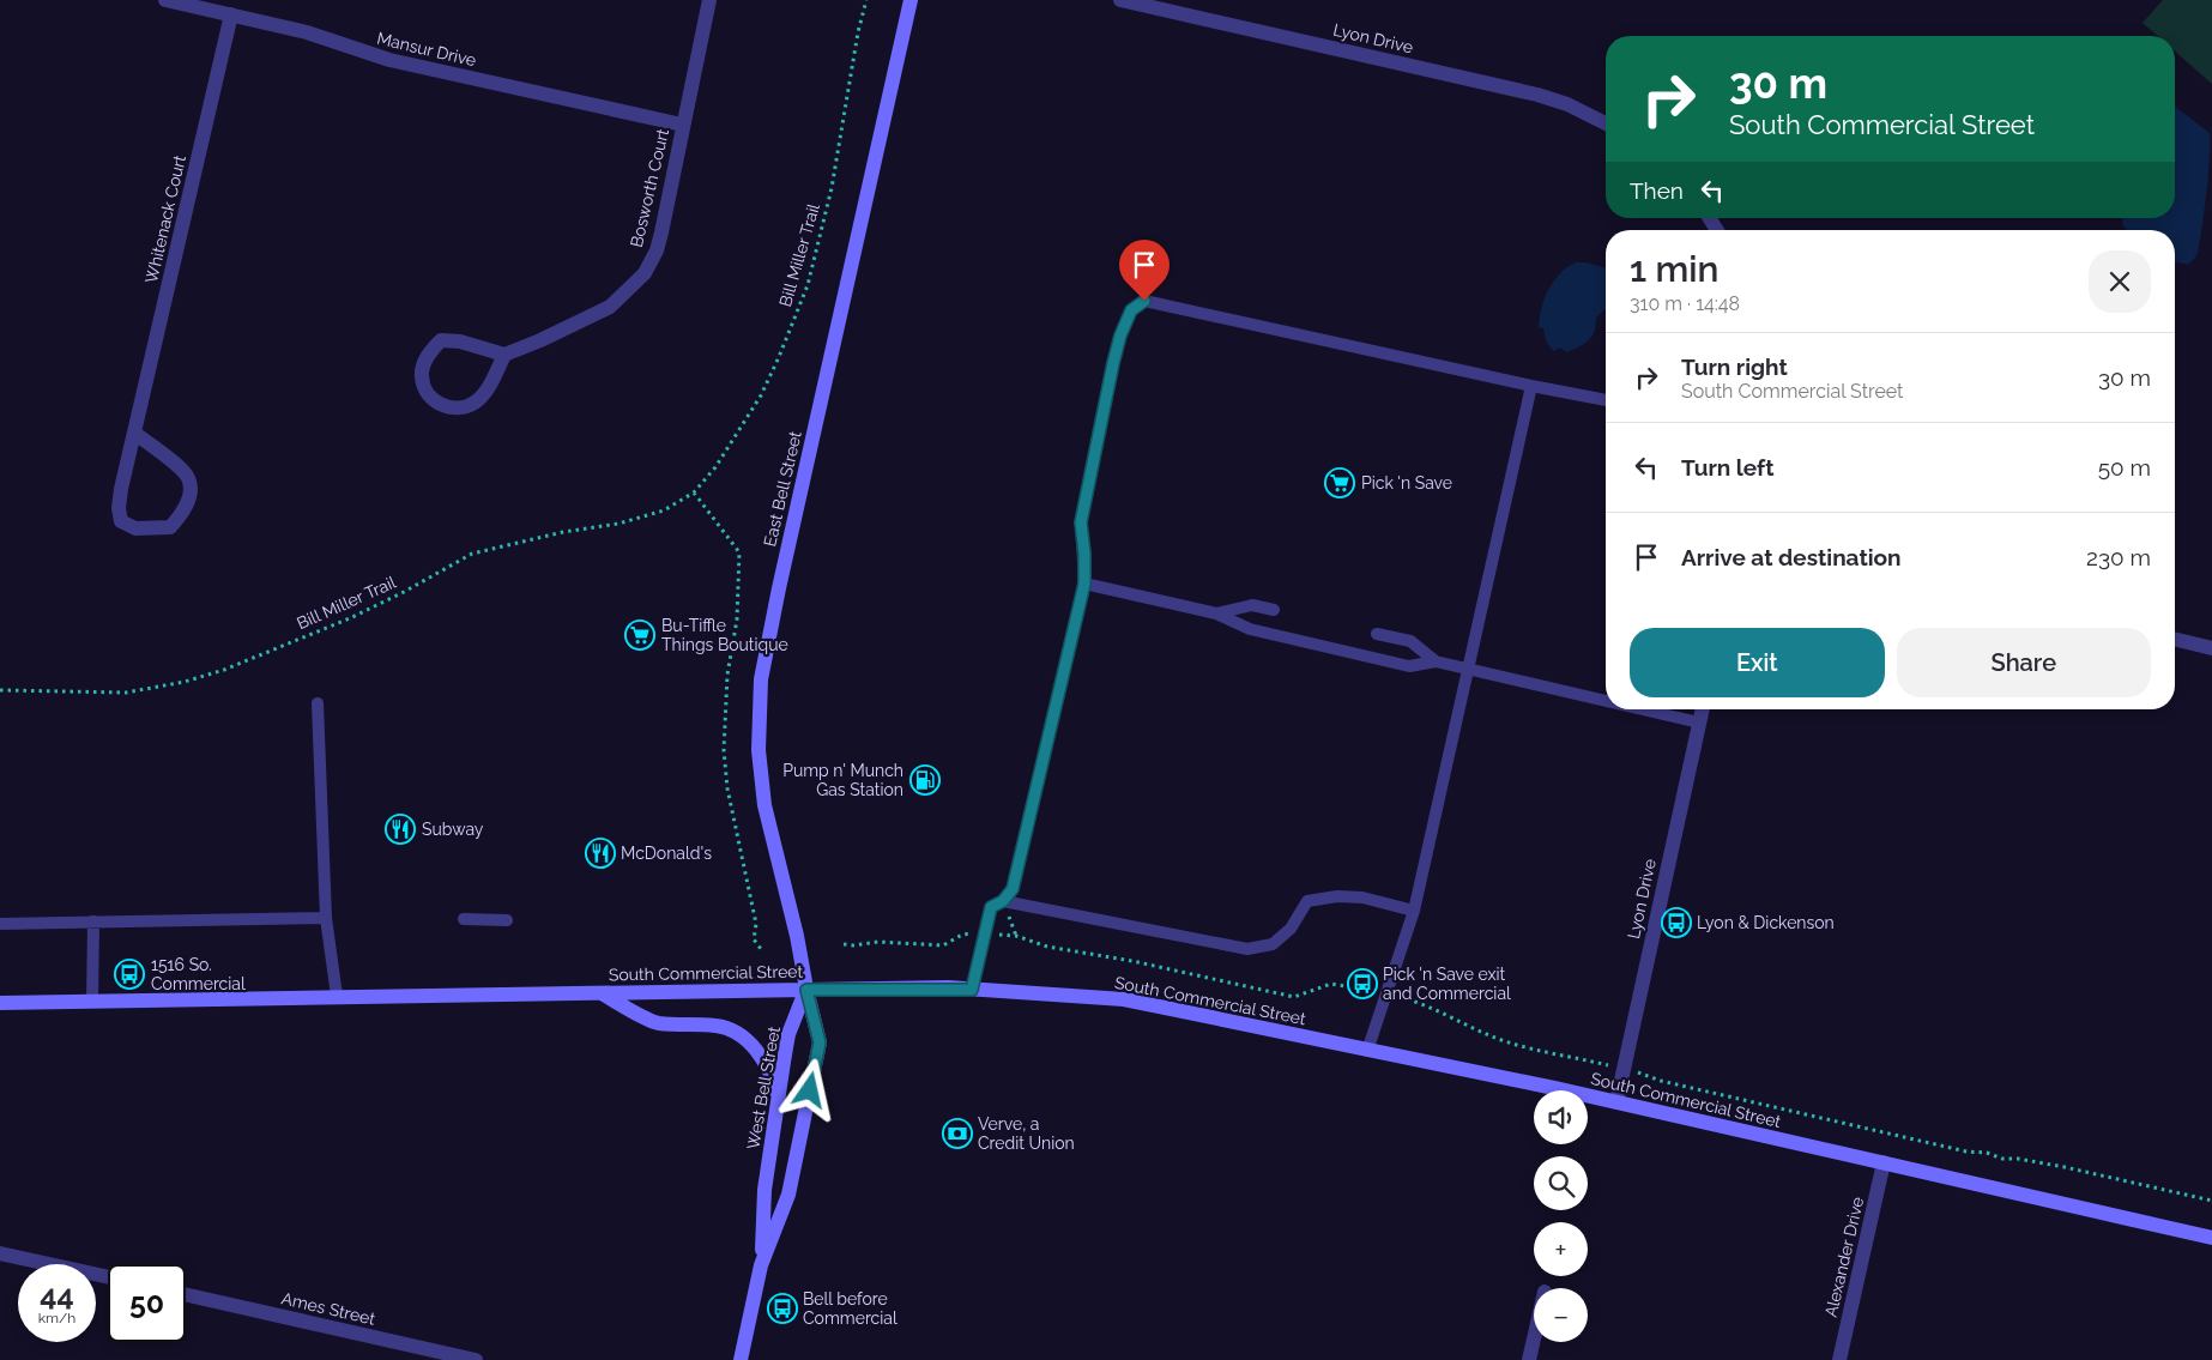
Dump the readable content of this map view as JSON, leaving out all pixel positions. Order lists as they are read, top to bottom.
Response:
{
  "streets": {
    "main road": ["East Bell Street", "South Commercial Street", "West Bell Street"],
    "street": [
      "Lyon Drive",
      "Mansur Drive",
      "Bosworth Court",
      "Whitenack Court",
      "Alexander Drive",
      "Ames Street"
    ],
    "path": ["Bill Miller Trail"]
  },
  "crossings": [
    ["Lyon Drive", "South Commercial Street"],
    ["Mansur Drive", "Bosworth Court"],
    ["Mansur Drive", "Whitenack Court"],
    ["East Bell Street", "South Commercial Street"],
    ["East Bell Street", "West Bell Street"],
    ["South Commercial Street", "West Bell Street"],
    ["South Commercial Street", "Alexander Drive"]
  ],
  "places": {
    "supermarket": ["Pick 'n Save", "Bu-Tiffle Things Boutique"],
    "fuel station": ["Pump n' Munch Gas Station"],
    "restaurant": ["Subway", "McDonald's"],
    "bus stop": [
      "Lyon & Dickenson",
      "1516 So. Commercial",
      "Pick 'n Save exit and Commercial",
      "Bell before Commercial"
    ],
    "bank": ["Verve, a Credit Union"]
  },
  "page": {
    "turn": ["30 m", "South Commercial Street"],
    "then": "Then",
    "heading": ["1 min", "310 m · 14:48"],
    "list": [
      {
        "name": "Turn right",
        "note": "South Commercial Street",
        "value": "30 m"
      },
      {
        "name": "Turn left",
        "value": "50 m"
      },
      {
        "name": "Arrive at destination",
        "value": "230 m"
      }
    ],
    "buttons": ["Exit", "Share"],
    "map_buttons": ["+", "−"],
    "speed": "44 km/h",
    "limit": "50"
  }
}
